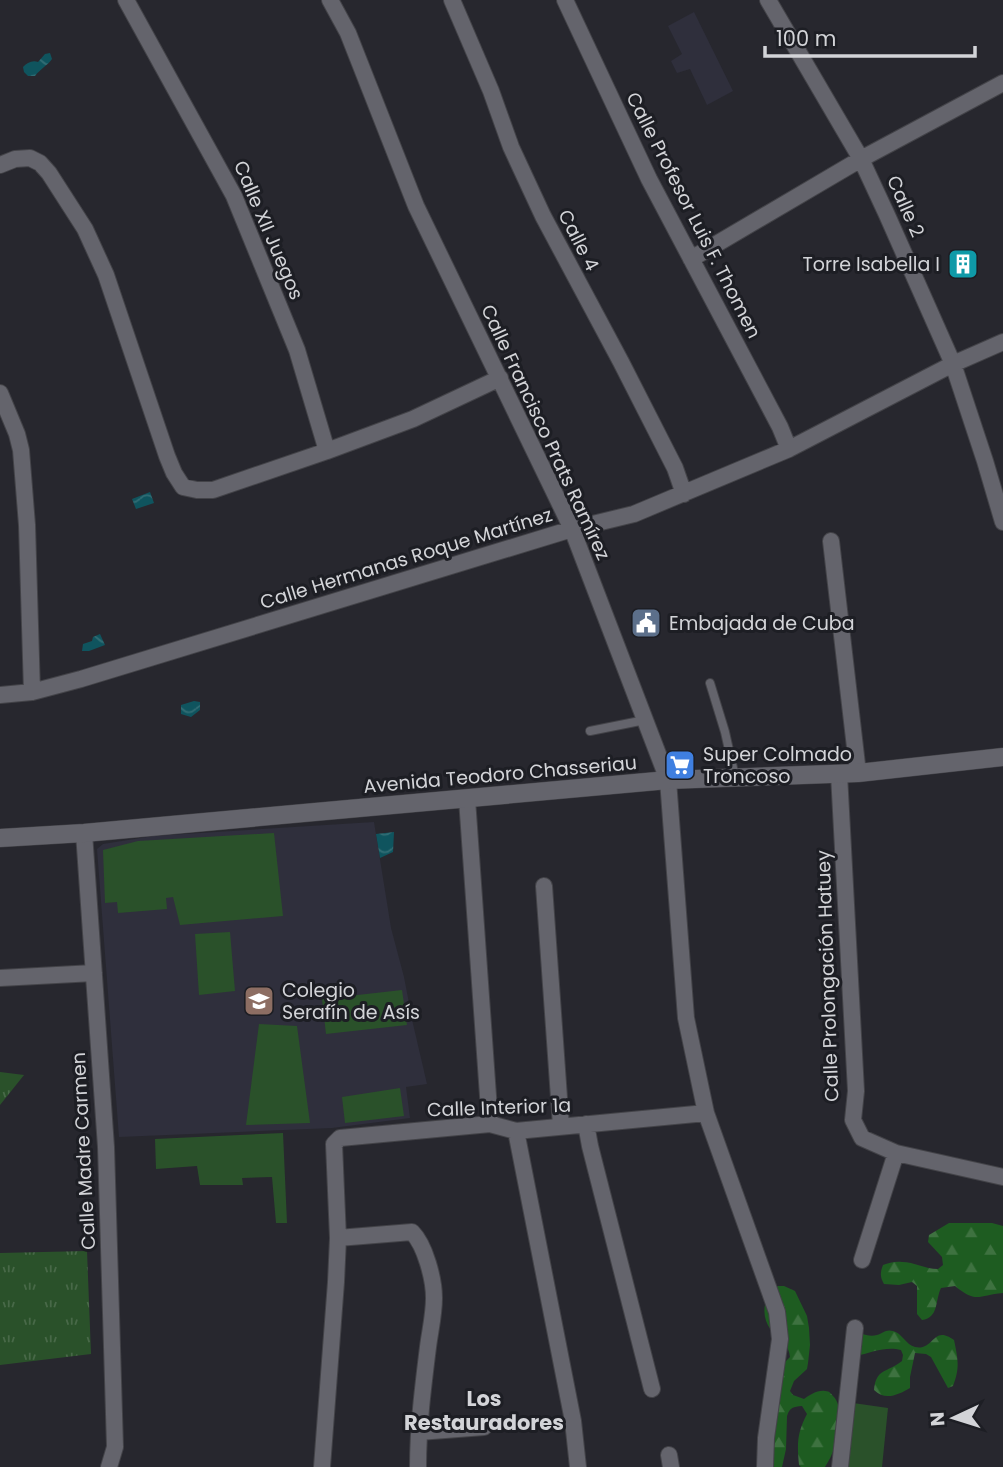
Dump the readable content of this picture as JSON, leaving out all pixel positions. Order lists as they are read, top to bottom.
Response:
{
  "streets": {
    "street": [
      "Calle 2",
      "Calle Profesor Luis F. Thomen",
      "Calle XII Juegos",
      "Calle 4",
      "Calle Francisco Prats Ramírez",
      "Calle Hermanas Roque Martínez",
      "Avenida Teodoro Chasseriau",
      "Calle Prolongación Hatuey",
      "Calle Interior 1a",
      "Calle Madre Carmen"
    ]
  },
  "crossings": [
    ["Calle 2", "Calle Hermanas Roque Martínez"],
    ["Calle Profesor Luis F. Thomen", "Calle Hermanas Roque Martínez"],
    ["Calle 4", "Calle Hermanas Roque Martínez"],
    ["Calle Francisco Prats Ramírez", "Calle Hermanas Roque Martínez"],
    ["Calle Francisco Prats Ramírez", "Avenida Teodoro Chasseriau"],
    ["Calle Francisco Prats Ramírez", "Calle Interior 1a"],
    ["Avenida Teodoro Chasseriau", "Calle Prolongación Hatuey"],
    ["Avenida Teodoro Chasseriau", "Calle Madre Carmen"]
  ],
  "districts": ["Los Restauradores"],
  "places": {
    "building": ["Torre Isabella I"],
    "public building": ["Embajada de Cuba"],
    "supermarket": ["Super Colmado Troncoso"],
    "school or university": ["Colegio Serafín de Asís"]
  },
  "scale_bar": "100 m",
  "north": "left"
}
